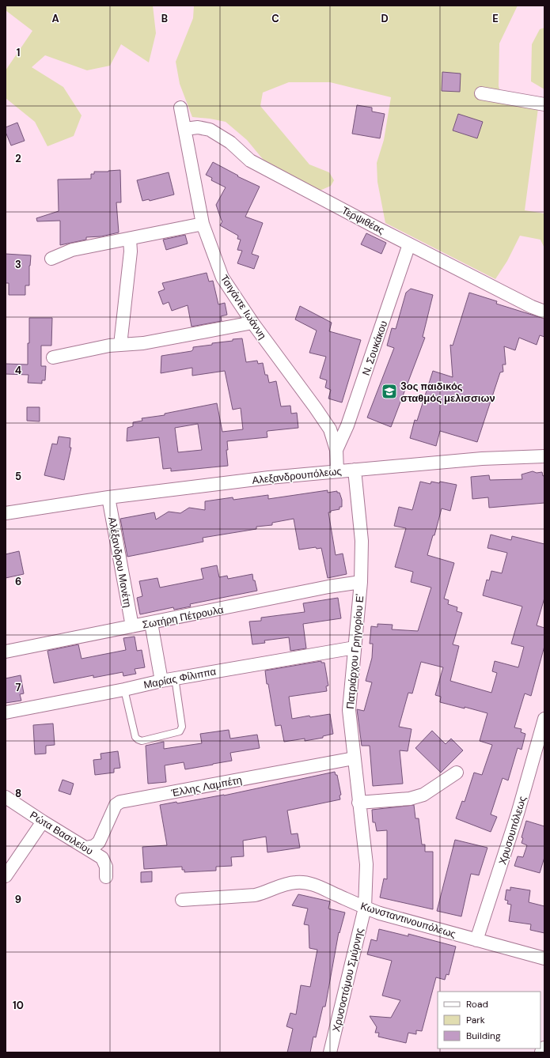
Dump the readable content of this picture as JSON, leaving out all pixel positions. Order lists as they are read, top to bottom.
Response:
{
  "streets": {
    "street": [
      "Τερψιθέας",
      "Τσιγάντε Ιωάννη",
      "Ν. Σουκάκου",
      "Αλεξανδρουπόλεως",
      "Αλέξανδρου Μανέτη",
      "Σωτήρη Πέτρουλα",
      "Πατριάρχου Γρηγορίου Ε'",
      "Μαρίας Φίλιππα",
      "Έλλης Λαμπέτη",
      "Χρυσουπόλεως",
      "Ρώτα Βασιλείου",
      "Κωνσταντινουπόλεως",
      "Χρυσοστόμου Σμύρνης"
    ]
  },
  "crossings": [
    ["Τερψιθέας", "Τσιγάντε Ιωάννη"],
    ["Τερψιθέας", "Ν. Σουκάκου"],
    ["Τσιγάντε Ιωάννη", "Ν. Σουκάκου"],
    ["Τσιγάντε Ιωάννη", "Αλεξανδρουπόλεως"],
    ["Αλεξανδρουπόλεως", "Αλέξανδρου Μανέτη"],
    ["Αλεξανδρουπόλεως", "Πατριάρχου Γρηγορίου Ε'"],
    ["Αλέξανδρου Μανέτη", "Σωτήρη Πέτρουλα"],
    ["Σωτήρη Πέτρουλα", "Πατριάρχου Γρηγορίου Ε'"],
    ["Πατριάρχου Γρηγορίου Ε'", "Μαρίας Φίλιππα"],
    ["Πατριάρχου Γρηγορίου Ε'", "Έλλης Λαμπέτη"],
    ["Πατριάρχου Γρηγορίου Ε'", "Κωνσταντινουπόλεως"],
    ["Πατριάρχου Γρηγορίου Ε'", "Χρυσοστόμου Σμύρνης"],
    ["Έλλης Λαμπέτη", "Ρώτα Βασιλείου"],
    ["Χρυσουπόλεως", "Κωνσταντινουπόλεως"],
    ["Κωνσταντινουπόλεως", "Χρυσοστόμου Σμύρνης"]
  ],
  "places": {
    "school or university": ["3ος παιδικός σταθμός μελισσιων"]
  },
  "legend": ["Road", "Park", "Building"],
  "grid": {
    "columns": [
      "A",
      "B",
      "C",
      "D",
      "E"
    ],
    "rows": [
      "1",
      "2",
      "3",
      "4",
      "5",
      "6",
      "7",
      "8",
      "9",
      "10"
    ]
  }
}
